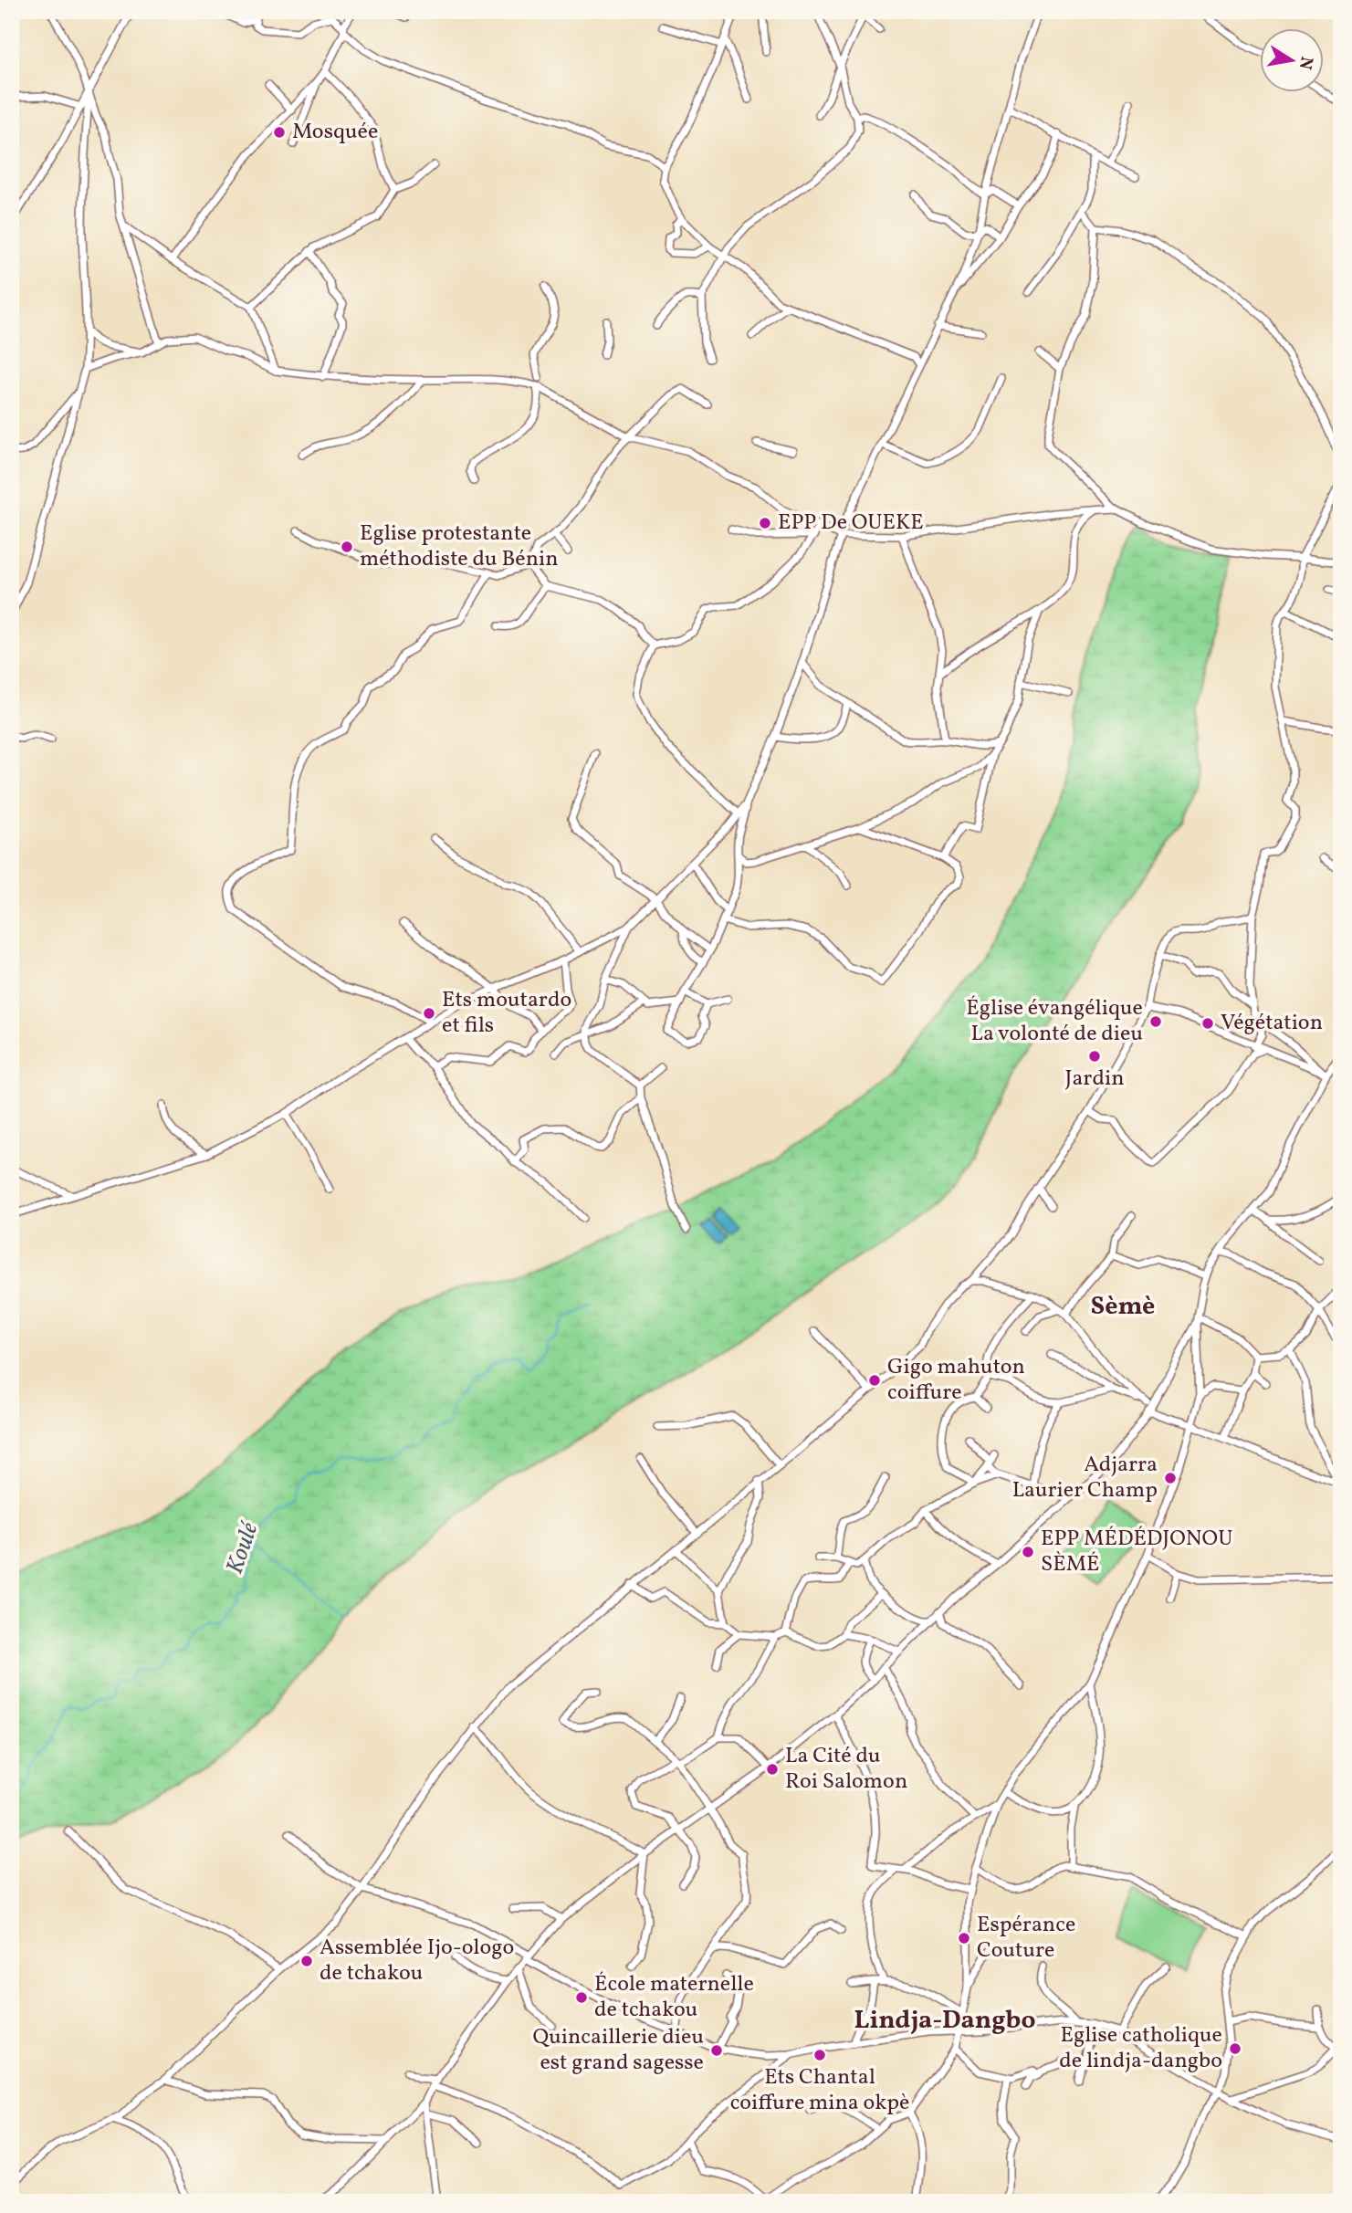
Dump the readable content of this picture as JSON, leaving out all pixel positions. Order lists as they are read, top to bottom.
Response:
{
  "districts": ["Sèmè", "Lindja-Dangbo"],
  "water": ["Koulé"],
  "places": [
    "Mosquée",
    "EPP De OUEKE",
    "Eglise protestante méthodiste du Bénin",
    "Ets moutardo et fils",
    "Église évangélique La volonté de dieu",
    "Végétation",
    "Jardin",
    "Gigo mahuton coiffure",
    "Adjarra Laurier Champ",
    "EPP MÉDÉDJONOU SÈMÉ",
    "La Cité du Roi Salomon",
    "Espérance Couture",
    "Assemblée Ijo-ologo de tchakou",
    "École maternelle de tchakou",
    "Eglise catholique de lindja-dangbo",
    "Quincaillerie dieu est grand sagesse",
    "Ets Chantal coiffure mina okpè"
  ],
  "north": "right"
}
